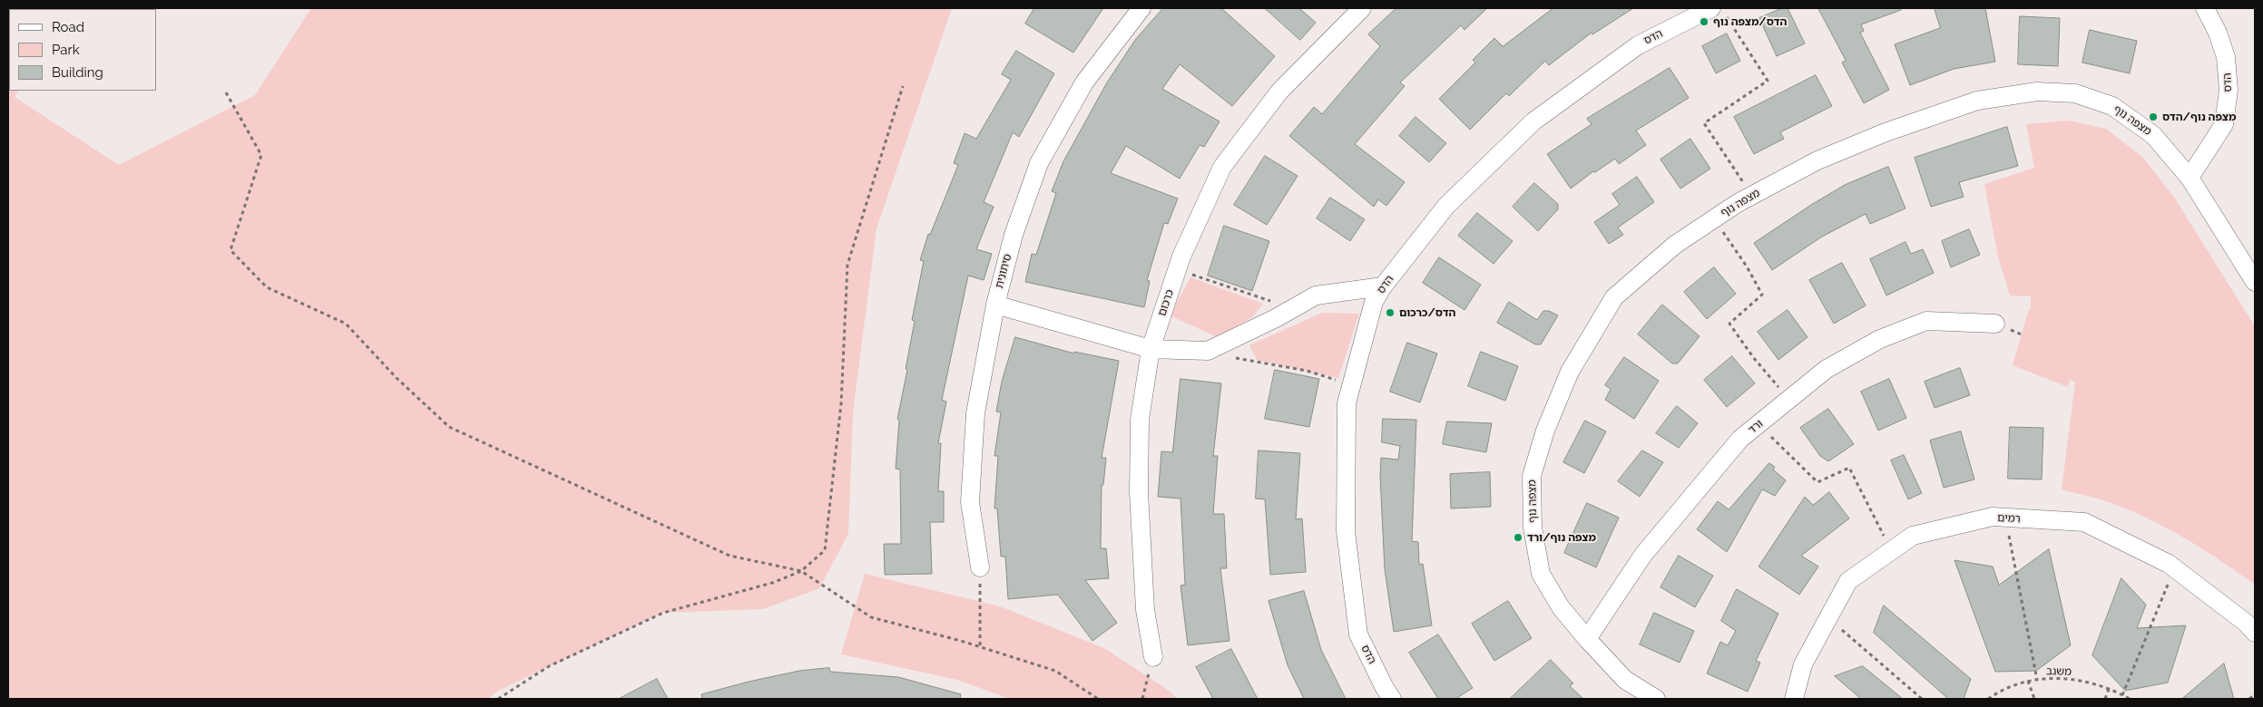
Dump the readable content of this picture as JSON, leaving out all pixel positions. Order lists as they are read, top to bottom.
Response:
{
  "streets": {
    "street": [
      "הדס",
      "מצפה נוף",
      "סיתונית",
      "כרכום",
      "ורד",
      "רמים"
    ],
    "path": ["משגב"]
  },
  "crossings": [
    ["הדס", "מצפה נוף"],
    ["מצפה נוף", "ורד"]
  ],
  "places": [
    "הדס/מצפה נוף",
    "מצפה נוף/הדס",
    "הדס/כרכום",
    "מצפה נוף/ורד"
  ],
  "legend": ["Road", "Park", "Building"]
}
